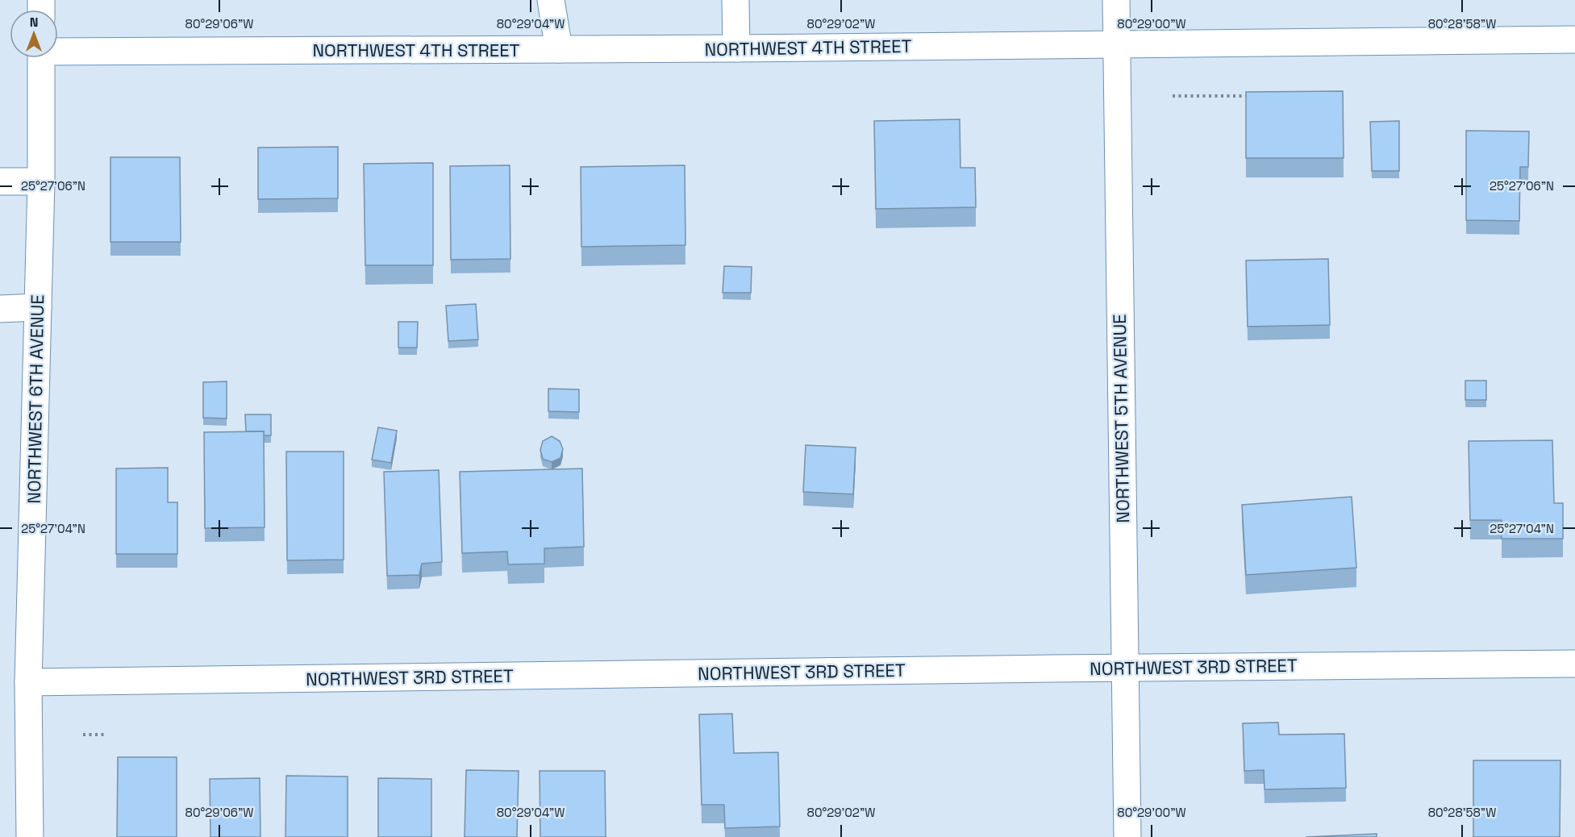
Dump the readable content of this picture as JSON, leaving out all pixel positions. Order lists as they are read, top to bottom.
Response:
{
  "streets": {
    "street": [
      "NORTHWEST 4TH STREET",
      "NORTHWEST 6TH AVENUE",
      "NORTHWEST 5TH AVENUE",
      "NORTHWEST 3RD STREET"
    ]
  },
  "crossings": [
    ["NORTHWEST 4TH STREET", "NORTHWEST 5TH AVENUE"],
    ["NORTHWEST 6TH AVENUE", "NORTHWEST 3RD STREET"],
    ["NORTHWEST 5TH AVENUE", "NORTHWEST 3RD STREET"]
  ],
  "north": "top",
  "coordinates": [
    "80°29'06\"W",
    "80°29'04\"W",
    "80°29'02\"W",
    "80°29'00\"W",
    "80°28'58\"W",
    "25°27'06\"N",
    "25°27'04\"N"
  ]
}
